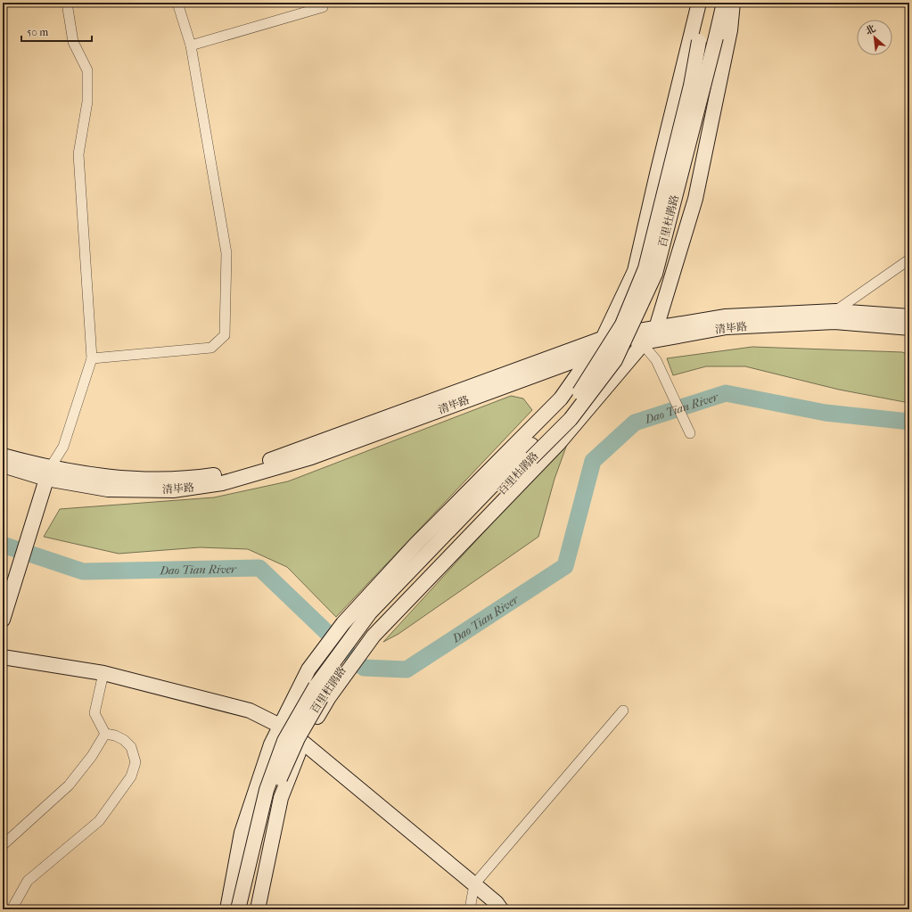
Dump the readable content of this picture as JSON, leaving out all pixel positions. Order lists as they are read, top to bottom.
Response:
{
  "streets": {
    "main road": ["百里杜鹃路", "清毕路"]
  },
  "water": ["Dao Tian River"],
  "scale_bar": "50 m",
  "north": "top left"
}
